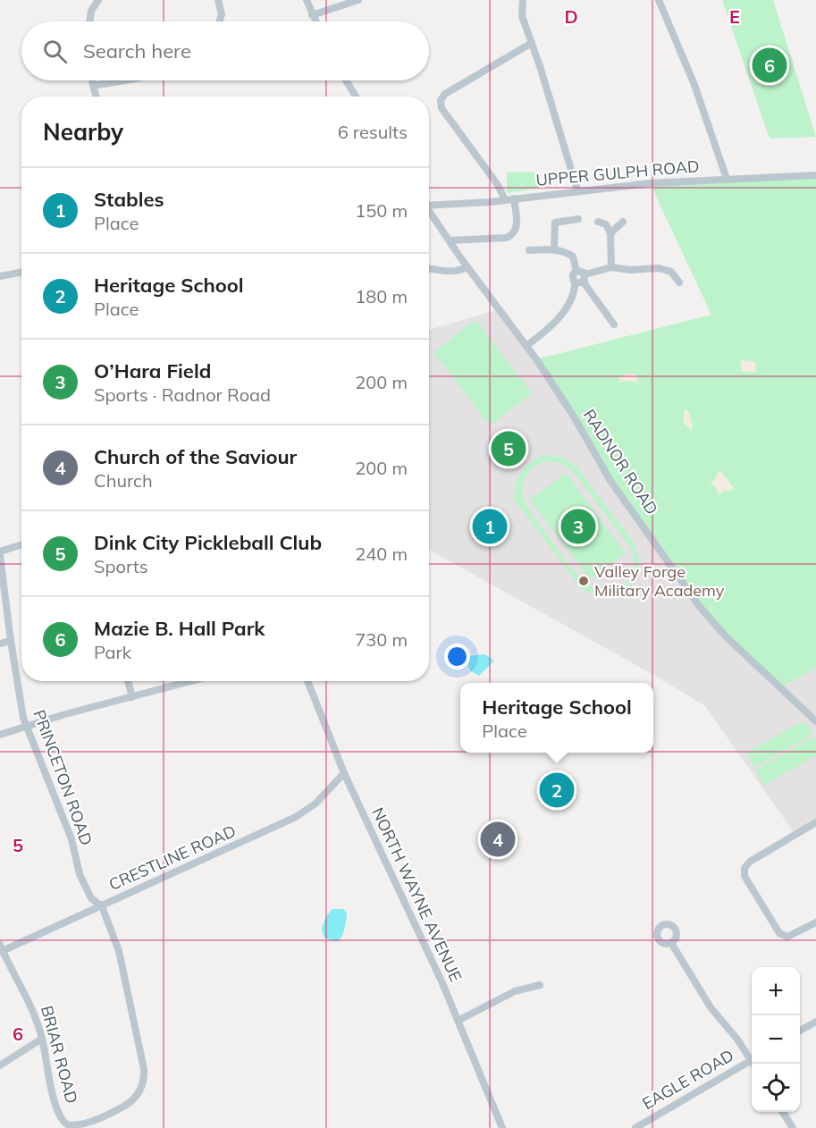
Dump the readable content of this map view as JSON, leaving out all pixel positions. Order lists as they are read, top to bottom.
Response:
{
  "streets": {
    "street": [
      "UPPER GULPH ROAD",
      "RADNOR ROAD",
      "PRINCETON ROAD",
      "CRESTLINE ROAD",
      "NORTH WAYNE AVENUE",
      "BRIAR ROAD",
      "EAGLE ROAD"
    ]
  },
  "crossings": [
    ["PRINCETON ROAD", "CRESTLINE ROAD"],
    ["PRINCETON ROAD", "BRIAR ROAD"],
    ["CRESTLINE ROAD", "NORTH WAYNE AVENUE"],
    ["CRESTLINE ROAD", "BRIAR ROAD"]
  ],
  "places": ["Valley Forge Military Academy"],
  "page": {
    "search": "Search here",
    "pins": [
      "6",
      "5",
      "1",
      "3",
      "2",
      "4"
    ],
    "heading": ["Nearby", "6 results"],
    "list": [
      {
        "mark": "1",
        "name": "Stables",
        "note": "Place",
        "value": "150 m"
      },
      {
        "mark": "2",
        "name": "Heritage School",
        "note": "Place",
        "value": "180 m"
      },
      {
        "mark": "3",
        "name": "O’Hara Field",
        "note": "Sports · Radnor Road",
        "value": "200 m"
      },
      {
        "mark": "4",
        "name": "Church of the Saviour",
        "note": "Church",
        "value": "200 m"
      },
      {
        "mark": "5",
        "name": "Dink City Pickleball Club",
        "note": "Sports",
        "value": "240 m"
      },
      {
        "mark": "6",
        "name": "Mazie B. Hall Park",
        "note": "Park",
        "value": "730 m"
      }
    ],
    "popup": ["Heritage School", "Place"],
    "map_buttons": ["+", "−"]
  },
  "grid": {
    "columns": ["D", "E"],
    "rows": ["5", "6"]
  }
}
